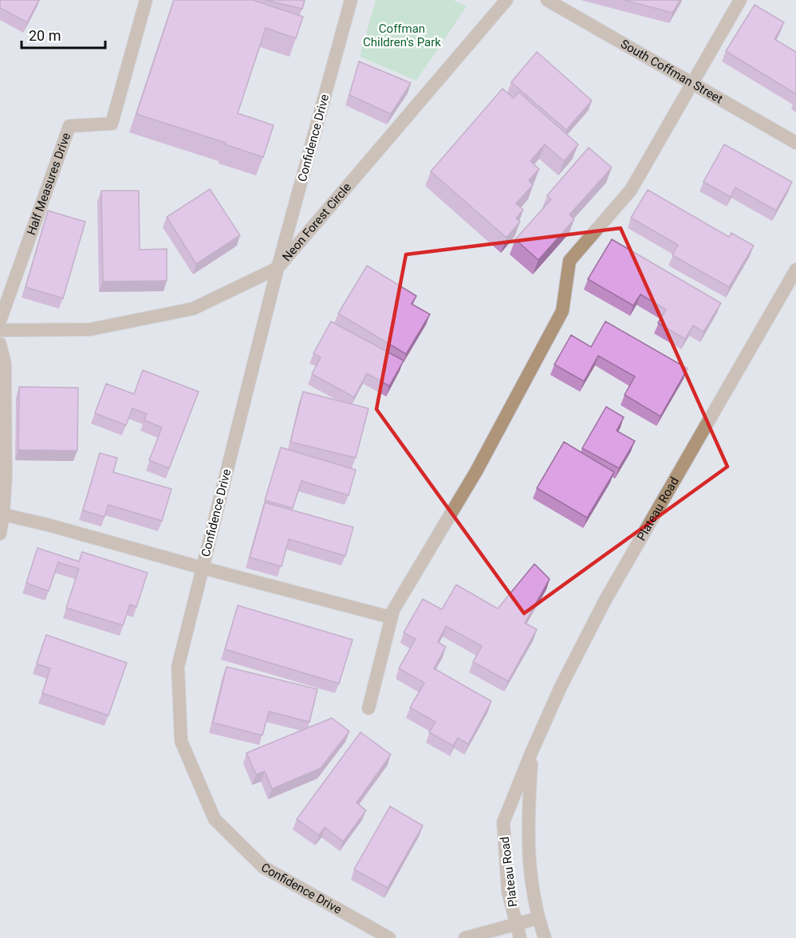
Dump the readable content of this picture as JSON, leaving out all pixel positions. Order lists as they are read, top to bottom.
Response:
{
  "streets": {
    "street": [
      "South Coffman Street",
      "Confidence Drive",
      "Half Measures Drive",
      "Neon Forest Circle",
      "Plateau Road"
    ]
  },
  "crossings": [
    ["Confidence Drive", "Neon Forest Circle"]
  ],
  "parks": ["Coffman Children's Park"],
  "scale_bar": "20 m"
}
